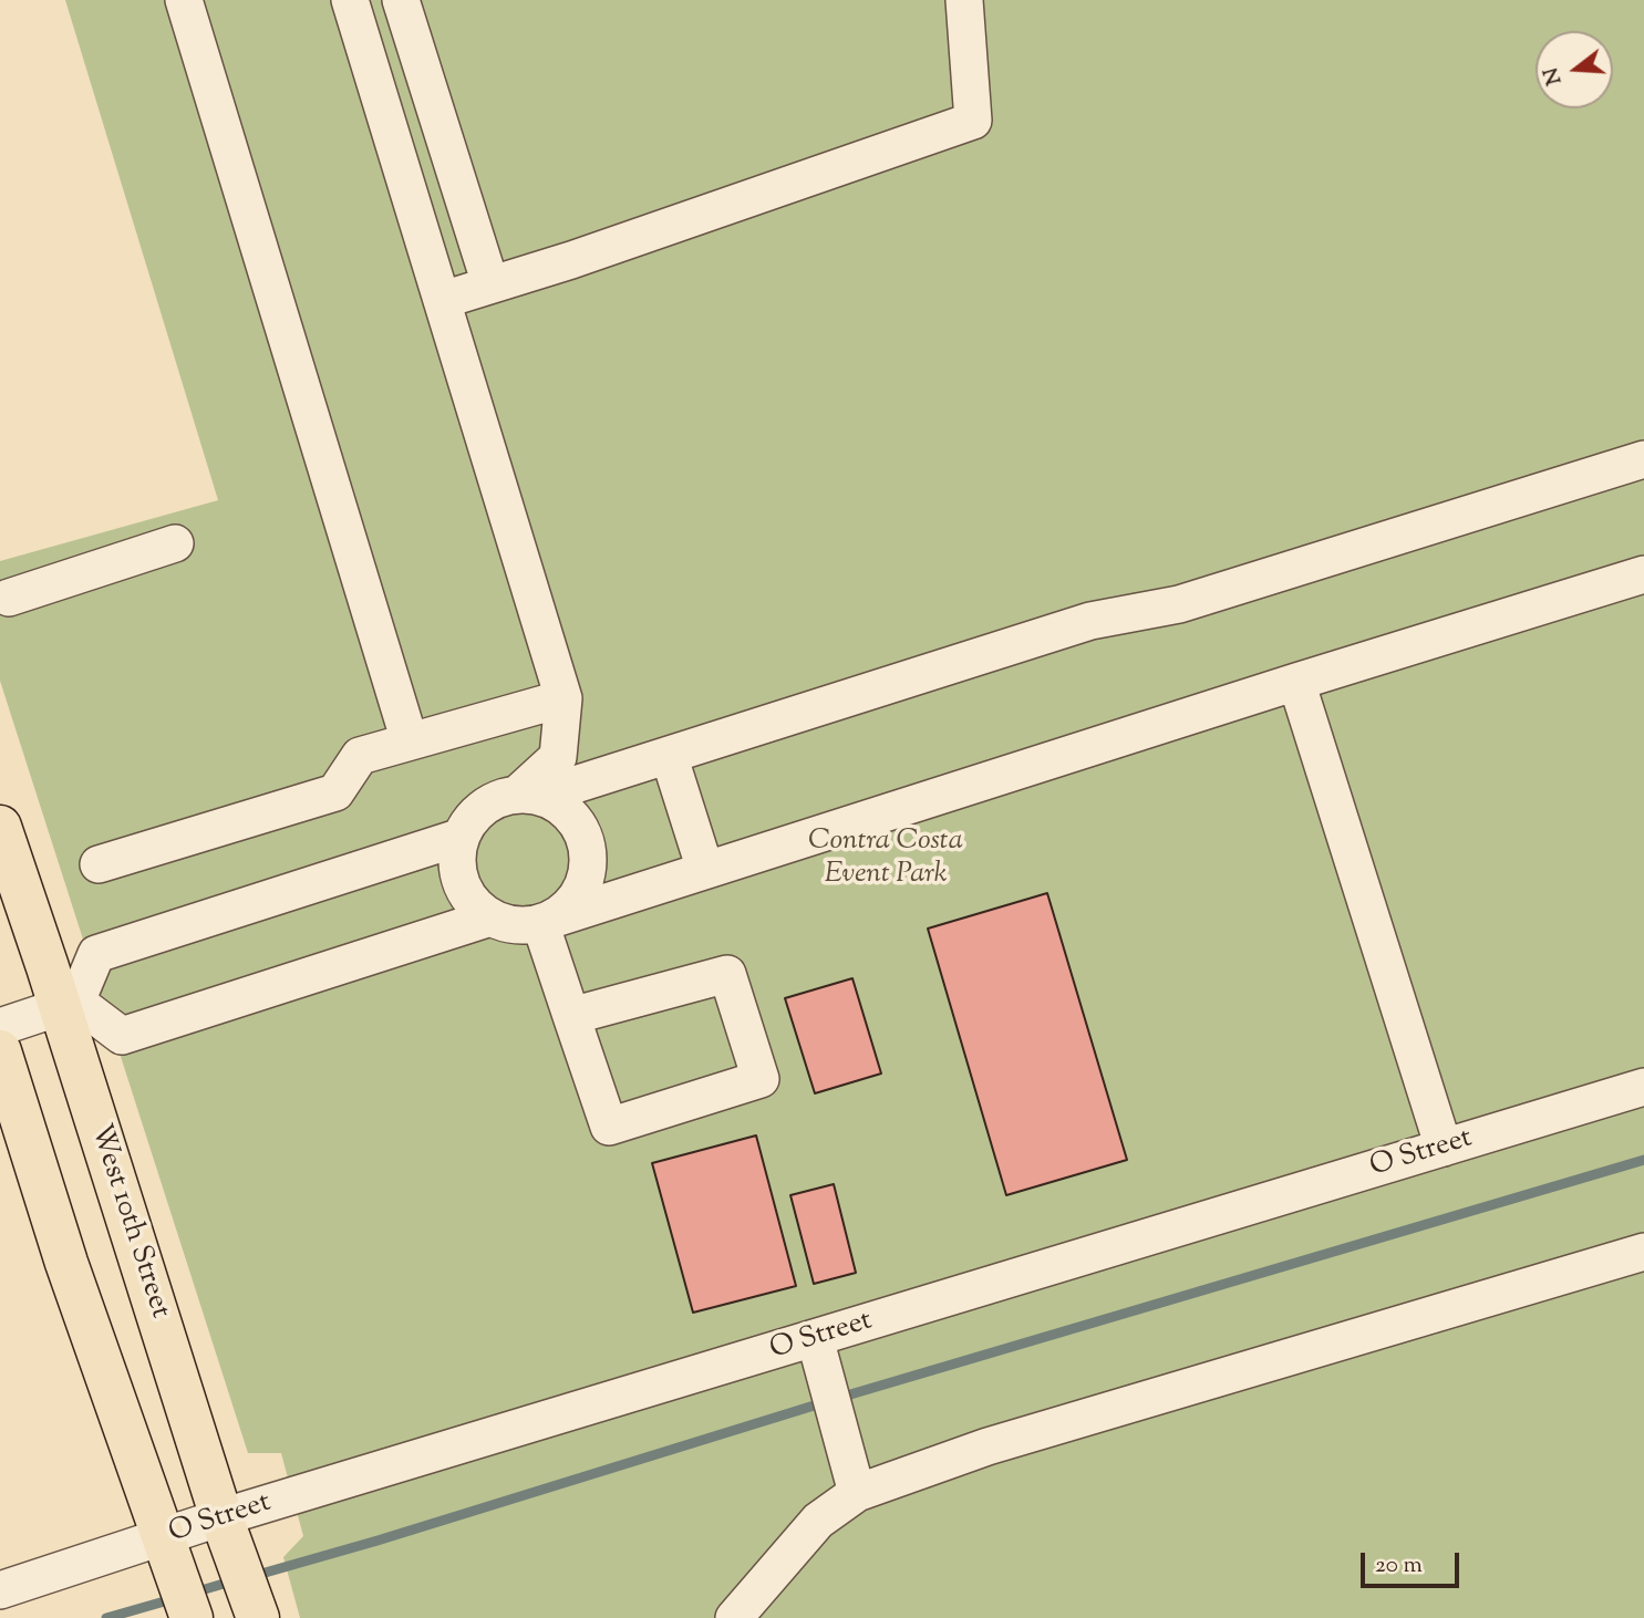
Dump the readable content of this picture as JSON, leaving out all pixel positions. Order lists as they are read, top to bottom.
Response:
{
  "streets": {
    "main road": ["West 10th Street"],
    "street": ["O Street"]
  },
  "crossings": [
    ["O Street", "West 10th Street"]
  ],
  "parks": ["Contra Costa Event Park"],
  "scale_bar": "20 m",
  "north": "left"
}
